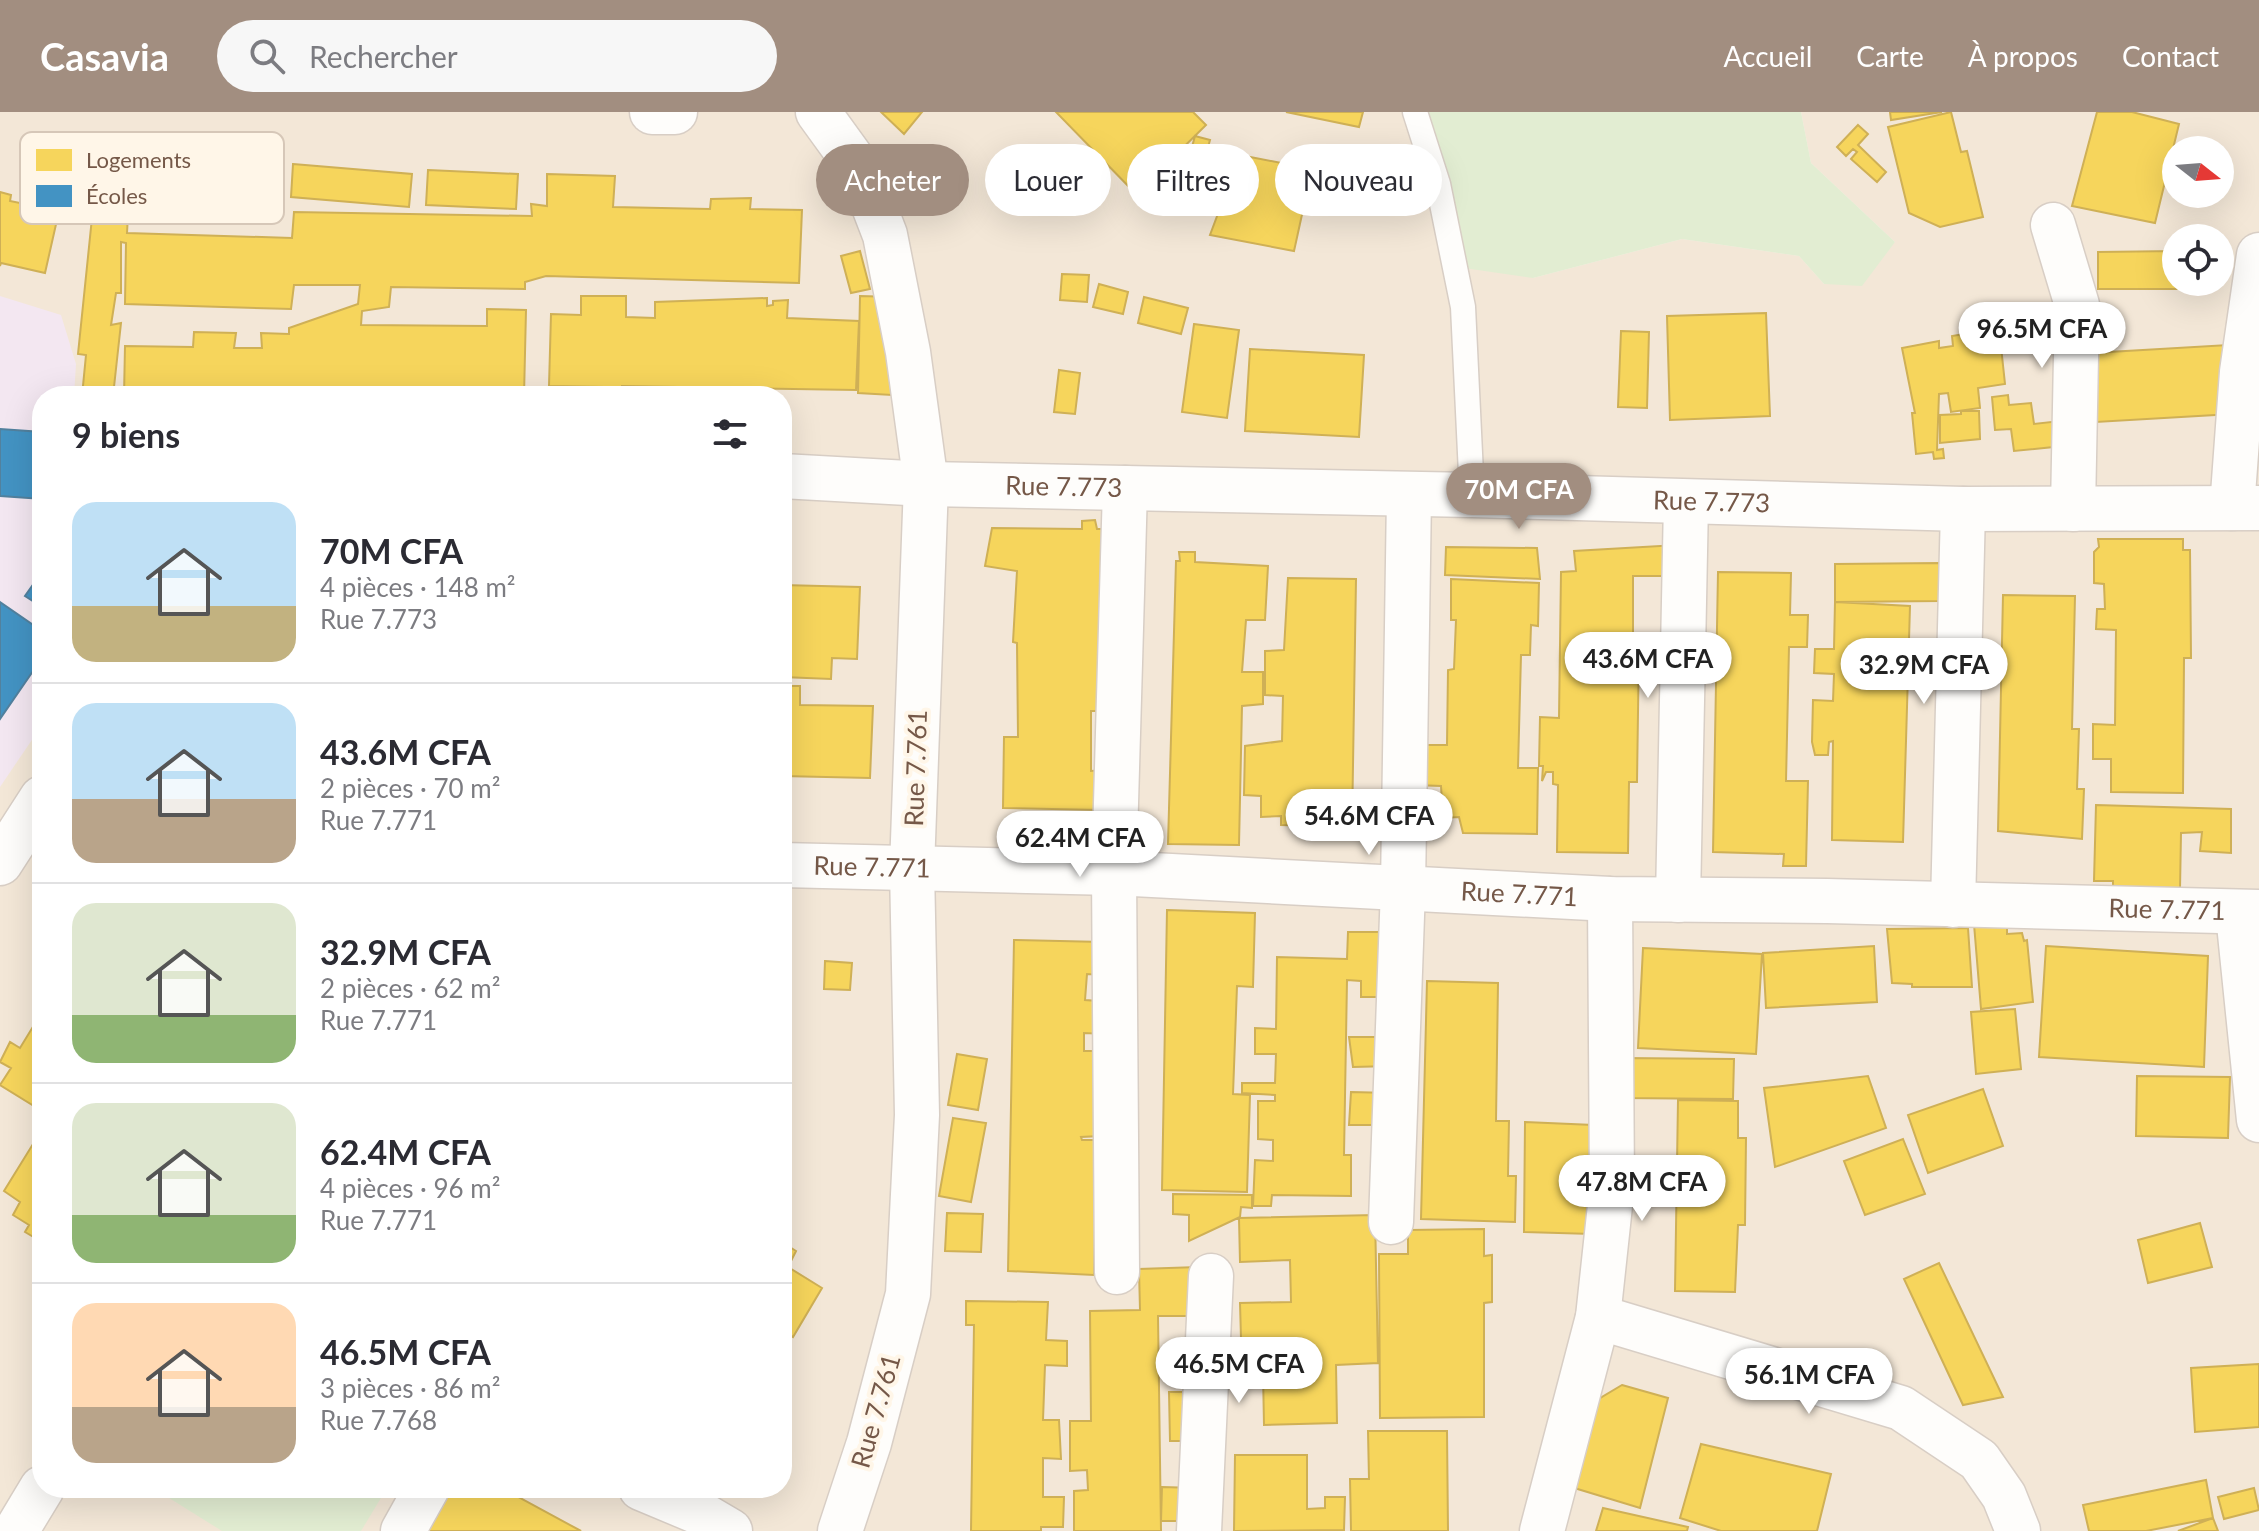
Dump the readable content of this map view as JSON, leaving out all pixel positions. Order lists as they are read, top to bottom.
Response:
{
  "streets": {
    "street": ["Rue 7.773", "Rue 7.761", "Rue 7.771"]
  },
  "crossings": [
    ["Rue 7.773", "Rue 7.761"],
    ["Rue 7.761", "Rue 7.771"]
  ],
  "legend": ["Logements", "Écoles"],
  "north": "right",
  "page": {
    "header": "Casavia",
    "search": "Rechercher",
    "nav": [
      "Accueil",
      "Carte",
      "À propos",
      "Contact"
    ],
    "chip": [
      "Acheter",
      "Louer",
      "Filtres",
      "Nouveau"
    ],
    "price": [
      "96.5M CFA",
      "70M CFA",
      "43.6M CFA",
      "32.9M CFA",
      "54.6M CFA",
      "62.4M CFA",
      "47.8M CFA",
      "46.5M CFA",
      "56.1M CFA"
    ],
    "heading": "9 biens",
    "list": [
      {
        "name": "70M CFA",
        "note": "4 pièces · 148 m² · Rue 7.773"
      },
      {
        "name": "43.6M CFA",
        "note": "2 pièces · 70 m² · Rue 7.771"
      },
      {
        "name": "32.9M CFA",
        "note": "2 pièces · 62 m² · Rue 7.771"
      },
      {
        "name": "62.4M CFA",
        "note": "4 pièces · 96 m² · Rue 7.771"
      },
      {
        "name": "46.5M CFA",
        "note": "3 pièces · 86 m² · Rue 7.768"
      }
    ]
  }
}
